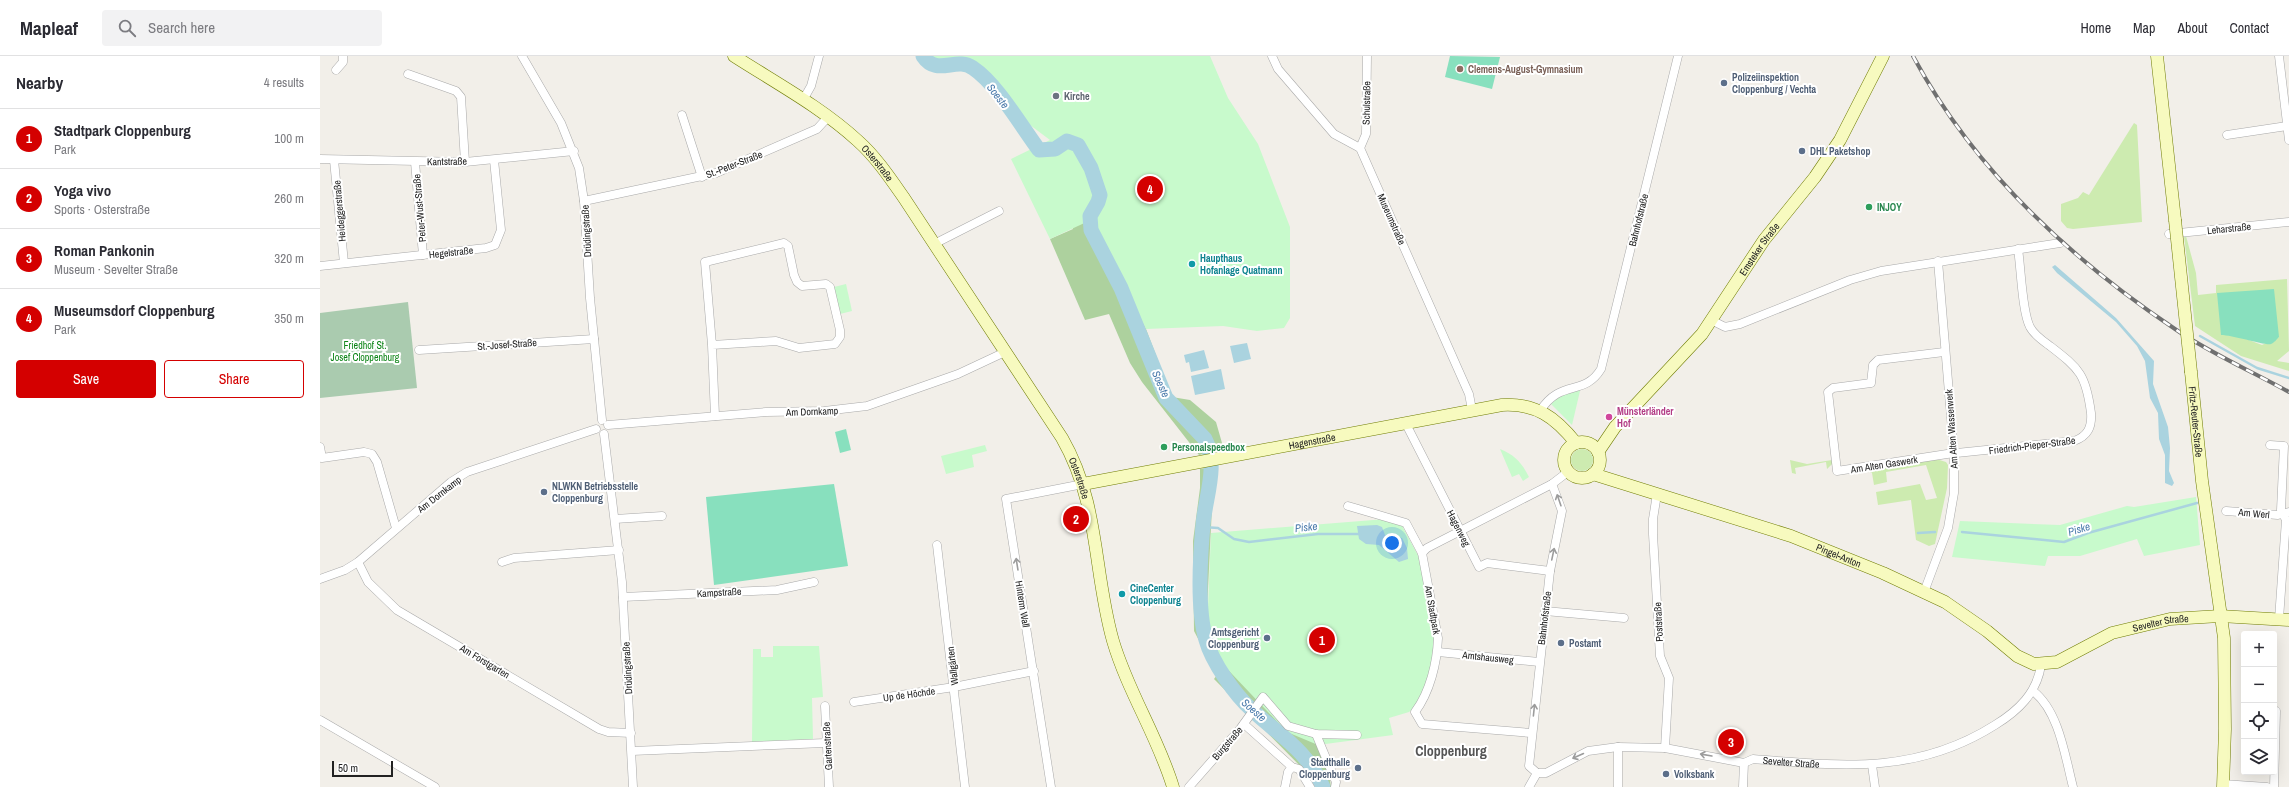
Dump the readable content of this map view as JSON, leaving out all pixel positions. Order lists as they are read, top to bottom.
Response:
{
  "streets": {
    "street": [
      "Schulstraße",
      "Kantstraße",
      "Osterstraße",
      "St.-Peter-Straße",
      "Peter-Wust-Straße",
      "Heideggerstraße",
      "Museumstraße",
      "Bahnhofstraße",
      "Leharstraße",
      "Drüdingstraße",
      "Emsteker Straße",
      "Hegelstraße",
      "St.-Josef-Straße",
      "Am Dornkamp",
      "Fritz-Reuter-Straße",
      "Am Alten Wasserwerk",
      "Hagenstraße",
      "Friedrich-Pieper-Straße",
      "Am Alten Gaswerk",
      "Am Werl",
      "Hagenweg",
      "Pingel-Anton",
      "Kampstraße",
      "Hinterm Wall",
      "Am Stadtpark",
      "Poststraße",
      "Sevelter Straße",
      "Amtshausweg",
      "Am Forstgarten",
      "Wallgärten",
      "Up de Höchde",
      "Burgstraße",
      "Gartenstraße"
    ]
  },
  "crossings": [
    ["Schulstraße", "Museumstraße"],
    ["Kantstraße", "Peter-Wust-Straße"],
    ["Kantstraße", "Heideggerstraße"],
    ["Kantstraße", "Drüdingstraße"],
    ["Kantstraße", "Hegelstraße"],
    ["Osterstraße", "St.-Peter-Straße"],
    ["Osterstraße", "Am Dornkamp"],
    ["Osterstraße", "Hagenstraße"],
    ["Osterstraße", "Hinterm Wall"],
    ["St.-Peter-Straße", "Drüdingstraße"],
    ["Peter-Wust-Straße", "Hegelstraße"],
    ["Heideggerstraße", "Hegelstraße"],
    ["Museumstraße", "Hagenstraße"],
    ["Bahnhofstraße", "Hagenstraße"],
    ["Bahnhofstraße", "Hagenweg"],
    ["Bahnhofstraße", "Am Stadtpark"],
    ["Bahnhofstraße", "Sevelter Straße"],
    ["Bahnhofstraße", "Amtshausweg"],
    ["Drüdingstraße", "St.-Josef-Straße"],
    ["Drüdingstraße", "Am Dornkamp"],
    ["Drüdingstraße", "Kampstraße"],
    ["Drüdingstraße", "Am Forstgarten"],
    ["Emsteker Straße", "Hagenstraße"],
    ["Emsteker Straße", "Pingel-Anton"],
    ["Am Dornkamp", "Am Forstgarten"],
    ["Fritz-Reuter-Straße", "Sevelter Straße"],
    ["Am Alten Wasserwerk", "Friedrich-Pieper-Straße"],
    ["Am Alten Wasserwerk", "Am Alten Gaswerk"],
    ["Am Alten Wasserwerk", "Pingel-Anton"],
    ["Hagenstraße", "Hagenweg"],
    ["Hagenstraße", "Pingel-Anton"],
    ["Hagenstraße", "Hinterm Wall"],
    ["Friedrich-Pieper-Straße", "Am Alten Gaswerk"],
    ["Am Werl", "Sevelter Straße"],
    ["Pingel-Anton", "Poststraße"],
    ["Pingel-Anton", "Sevelter Straße"],
    ["Hinterm Wall", "Up de Höchde"],
    ["Am Stadtpark", "Amtshausweg"],
    ["Poststraße", "Sevelter Straße"],
    ["Wallgärten", "Up de Höchde"]
  ],
  "districts": ["Cloppenburg"],
  "water": ["Soeste", "Piske"],
  "parks": ["Friedhof St. Josef Cloppenburg"],
  "places": [
    "Clemens-August-Gymnasium",
    "Polizeiinspektion Cloppenburg / Vechta",
    "Kirche",
    "DHL Paketshop",
    "INJOY",
    "Haupthaus Hofanlage Quatmann",
    "Münsterländer Hof",
    "Personalspeedbox",
    "NLWKN Betriebsstelle Cloppenburg",
    "CineCenter Cloppenburg",
    "Amtsgericht Cloppenburg",
    "Postamt",
    "Stadthalle Cloppenburg",
    "Volksbank"
  ],
  "scale_bar": "50 m",
  "page": {
    "header": "Mapleaf",
    "search": "Search here",
    "nav": [
      "Home",
      "Map",
      "About",
      "Contact"
    ],
    "heading": ["Nearby", "4 results"],
    "list": [
      {
        "mark": "1",
        "name": "Stadtpark Cloppenburg",
        "note": "Park",
        "value": "100 m"
      },
      {
        "mark": "2",
        "name": "Yoga vivo",
        "note": "Sports · Osterstraße",
        "value": "260 m"
      },
      {
        "mark": "3",
        "name": "Roman Pankonin",
        "note": "Museum · Sevelter Straße",
        "value": "320 m"
      },
      {
        "mark": "4",
        "name": "Museumsdorf Cloppenburg",
        "note": "Park",
        "value": "350 m"
      }
    ],
    "pins": [
      "4",
      "2",
      "1",
      "3"
    ],
    "buttons": ["Save", "Share"],
    "map_buttons": ["+", "−"],
    "scale": "50 m"
  }
}
